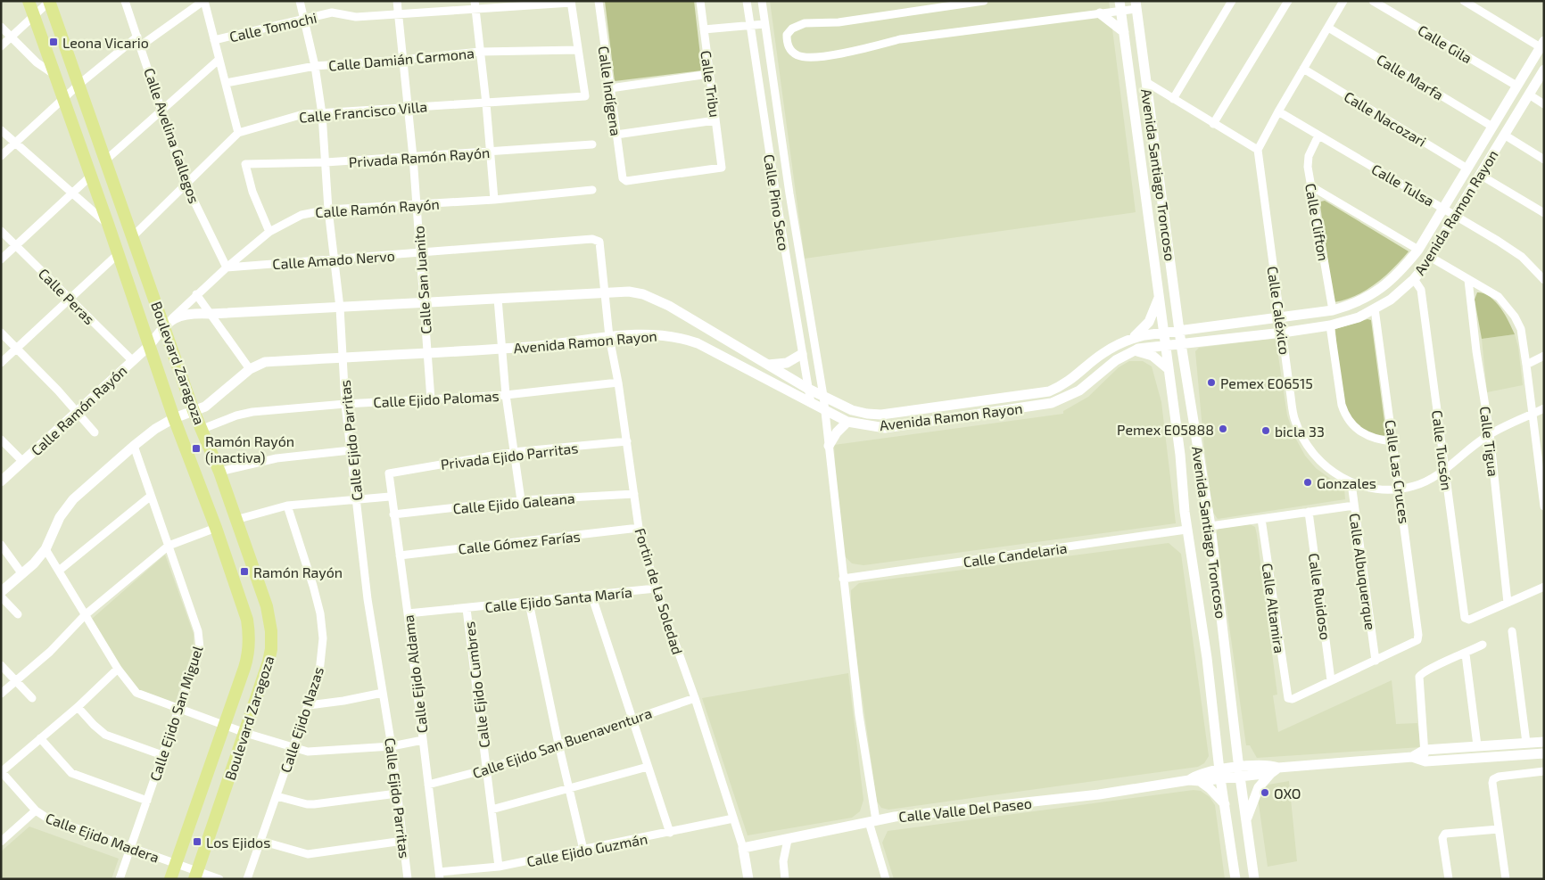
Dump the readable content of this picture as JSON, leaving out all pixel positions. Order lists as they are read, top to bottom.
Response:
{
  "streets": {
    "main road": [
      "Avenida Santiago Troncoso",
      "Calle Ramón Rayón",
      "Avenida Ramon Rayon",
      "Boulevard Zaragoza",
      "Fortin de La Soledad",
      "Calle Valle Del Paseo"
    ],
    "street": [
      "Calle Tomochi",
      "Calle Gila",
      "Calle Damián Carmona",
      "Calle Marfa",
      "Calle Tribu",
      "Calle Indígena",
      "Calle Francisco Villa",
      "Calle Nacozari",
      "Calle Avelina Gallegos",
      "Privada Ramón Rayón",
      "Calle Tulsa",
      "Calle Pino Seco",
      "Calle Clifton",
      "Calle Amado Nervo",
      "Calle San Juanito",
      "Calle Peras",
      "Calle Caléxico",
      "Calle Ejido Palomas",
      "Calle Ejido Parritas",
      "Calle Tigua",
      "Calle Tucsón",
      "Privada Ejido Parritas",
      "Calle Las Cruces",
      "Calle Ejido Galeana",
      "Calle Gómez Farías",
      "Calle Candelaria",
      "Calle Albuquerque",
      "Calle Ruidoso",
      "Calle Ejido Santa María",
      "Calle Altamira",
      "Calle Ejido Aldama",
      "Calle Ejido Cumbres",
      "Calle Ejido San Miguel",
      "Calle Ejido Nazas",
      "Calle Ejido San Buenaventura",
      "Calle Ejido Madera",
      "Calle Ejido Guzmán"
    ]
  },
  "crossings": [
    ["Calle Tomochi", "Calle San Juanito"],
    ["Calle Tomochi", "Calle Ejido Parritas"],
    ["Calle Gila", "Avenida Ramon Rayon"],
    ["Calle Damián Carmona", "Calle Francisco Villa"],
    ["Calle Damián Carmona", "Calle San Juanito"],
    ["Calle Damián Carmona", "Calle Ejido Parritas"],
    ["Calle Marfa", "Avenida Ramon Rayon"],
    ["Calle Tribu", "Calle Indígena"],
    ["Calle Francisco Villa", "Calle Avelina Gallegos"],
    ["Calle Francisco Villa", "Calle San Juanito"],
    ["Calle Francisco Villa", "Boulevard Zaragoza"],
    ["Calle Francisco Villa", "Calle Ejido Parritas"],
    ["Calle Nacozari", "Avenida Ramon Rayon"],
    ["Calle Avelina Gallegos", "Calle Ramón Rayón"],
    ["Calle Avelina Gallegos", "Calle Amado Nervo"],
    ["Privada Ramón Rayón", "Calle Ramón Rayón"],
    ["Privada Ramón Rayón", "Calle San Juanito"],
    ["Privada Ramón Rayón", "Calle Ejido Parritas"],
    ["Avenida Santiago Troncoso", "Avenida Ramon Rayon"],
    ["Avenida Santiago Troncoso", "Calle Candelaria"],
    ["Avenida Santiago Troncoso", "Calle Valle Del Paseo"],
    ["Calle Tulsa", "Avenida Ramon Rayon"],
    ["Calle Tulsa", "Calle Clifton"],
    ["Calle Pino Seco", "Avenida Ramon Rayon"],
    ["Calle Pino Seco", "Calle Candelaria"],
    ["Calle Pino Seco", "Calle Valle Del Paseo"],
    ["Calle Ramón Rayón", "Calle Amado Nervo"],
    ["Calle Ramón Rayón", "Calle San Juanito"],
    ["Calle Ramón Rayón", "Calle Peras"],
    ["Calle Ramón Rayón", "Boulevard Zaragoza"],
    ["Calle Ramón Rayón", "Calle Ejido Parritas"],
    ["Avenida Ramon Rayon", "Calle Clifton"],
    ["Avenida Ramon Rayon", "Calle San Juanito"],
    ["Avenida Ramon Rayon", "Calle Caléxico"],
    ["Avenida Ramon Rayon", "Boulevard Zaragoza"],
    ["Avenida Ramon Rayon", "Calle Ejido Parritas"],
    ["Avenida Ramon Rayon", "Calle Tucsón"],
    ["Avenida Ramon Rayon", "Calle Las Cruces"],
    ["Avenida Ramon Rayon", "Fortin de La Soledad"],
    ["Avenida Ramon Rayon", "Calle Ejido San Miguel"],
    ["Calle Amado Nervo", "Calle San Juanito"],
    ["Calle Amado Nervo", "Calle Ejido Parritas"],
    ["Calle Amado Nervo", "Fortin de La Soledad"],
    ["Calle San Juanito", "Calle Ejido Palomas"],
    ["Calle Caléxico", "Calle Tigua"],
    ["Calle Caléxico", "Calle Tucsón"],
    ["Calle Caléxico", "Calle Las Cruces"],
    ["Calle Caléxico", "Calle Albuquerque"],
    ["Boulevard Zaragoza", "Calle Ejido Palomas"],
    ["Boulevard Zaragoza", "Calle Ejido Madera"],
    ["Calle Ejido Palomas", "Calle Ejido Parritas"],
    ["Calle Ejido Palomas", "Fortin de La Soledad"],
    ["Calle Tigua", "Calle Tucsón"],
    ["Privada Ejido Parritas", "Fortin de La Soledad"],
    ["Privada Ejido Parritas", "Calle Ejido Aldama"],
    ["Calle Las Cruces", "Calle Albuquerque"],
    ["Calle Ejido Galeana", "Fortin de La Soledad"],
    ["Calle Ejido Galeana", "Calle Ejido Aldama"],
    ["Calle Gómez Farías", "Fortin de La Soledad"],
    ["Calle Gómez Farías", "Calle Ejido Aldama"],
    ["Fortin de La Soledad", "Calle Ejido Santa María"],
    ["Fortin de La Soledad", "Calle Ejido San Buenaventura"],
    ["Fortin de La Soledad", "Calle Valle Del Paseo"],
    ["Fortin de La Soledad", "Calle Ejido Guzmán"],
    ["Calle Ruidoso", "Calle Altamira"],
    ["Calle Ejido Santa María", "Calle Ejido Aldama"],
    ["Calle Ejido Santa María", "Calle Ejido Cumbres"],
    ["Calle Ejido Aldama", "Calle Ejido San Buenaventura"],
    ["Calle Ejido Aldama", "Calle Ejido Guzmán"],
    ["Calle Ejido Cumbres", "Calle Ejido San Buenaventura"],
    ["Calle Ejido Cumbres", "Calle Ejido Guzmán"],
    ["Calle Ejido San Miguel", "Calle Ejido Madera"]
  ],
  "places": {
    "transit": [
      "Leona Vicario",
      "Ramón Rayón (inactiva)",
      "Ramón Rayón",
      "Los Ejidos"
    ],
    "other": [
      "Pemex E06515",
      "Pemex E05888",
      "bicla 33",
      "Gonzales",
      "OXO"
    ]
  }
}
